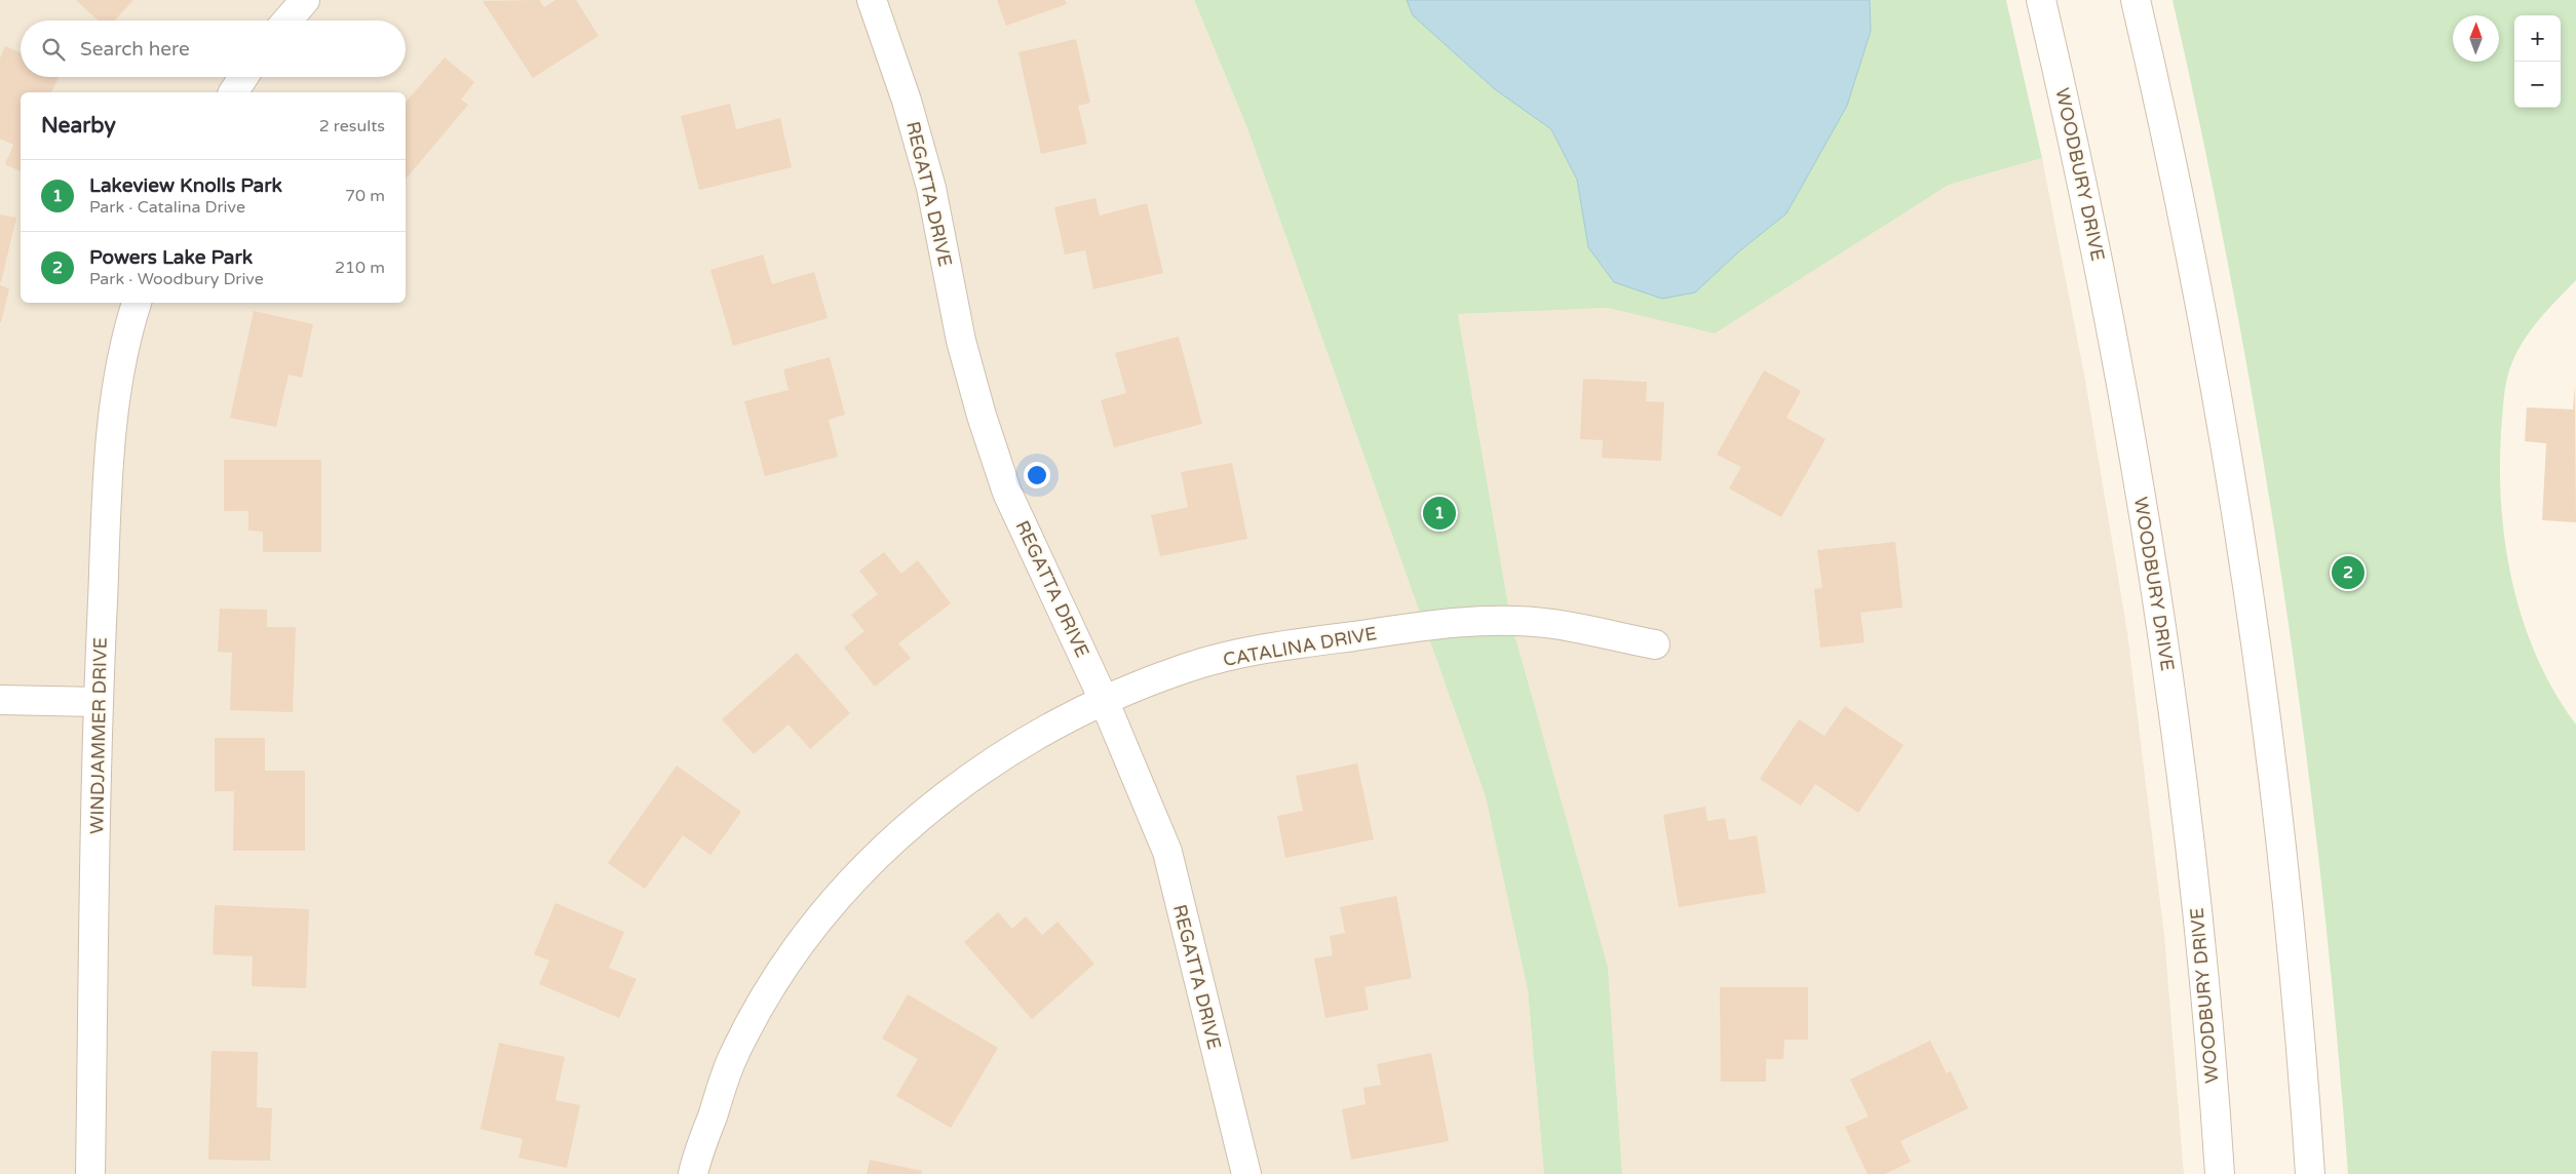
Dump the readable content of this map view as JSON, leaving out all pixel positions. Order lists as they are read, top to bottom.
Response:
{
  "streets": {
    "street": [
      "WOODBURY DRIVE",
      "REGATTA DRIVE",
      "CATALINA DRIVE",
      "WINDJAMMER DRIVE"
    ]
  },
  "crossings": [
    ["REGATTA DRIVE", "CATALINA DRIVE"]
  ],
  "north": "top",
  "page": {
    "map_buttons": ["+", "−"],
    "search": "Search here",
    "heading": ["Nearby", "2 results"],
    "list": [
      {
        "mark": "1",
        "name": "Lakeview Knolls Park",
        "note": "Park · Catalina Drive",
        "value": "70 m"
      },
      {
        "mark": "2",
        "name": "Powers Lake Park",
        "note": "Park · Woodbury Drive",
        "value": "210 m"
      }
    ],
    "pins": ["1", "2"]
  }
}
